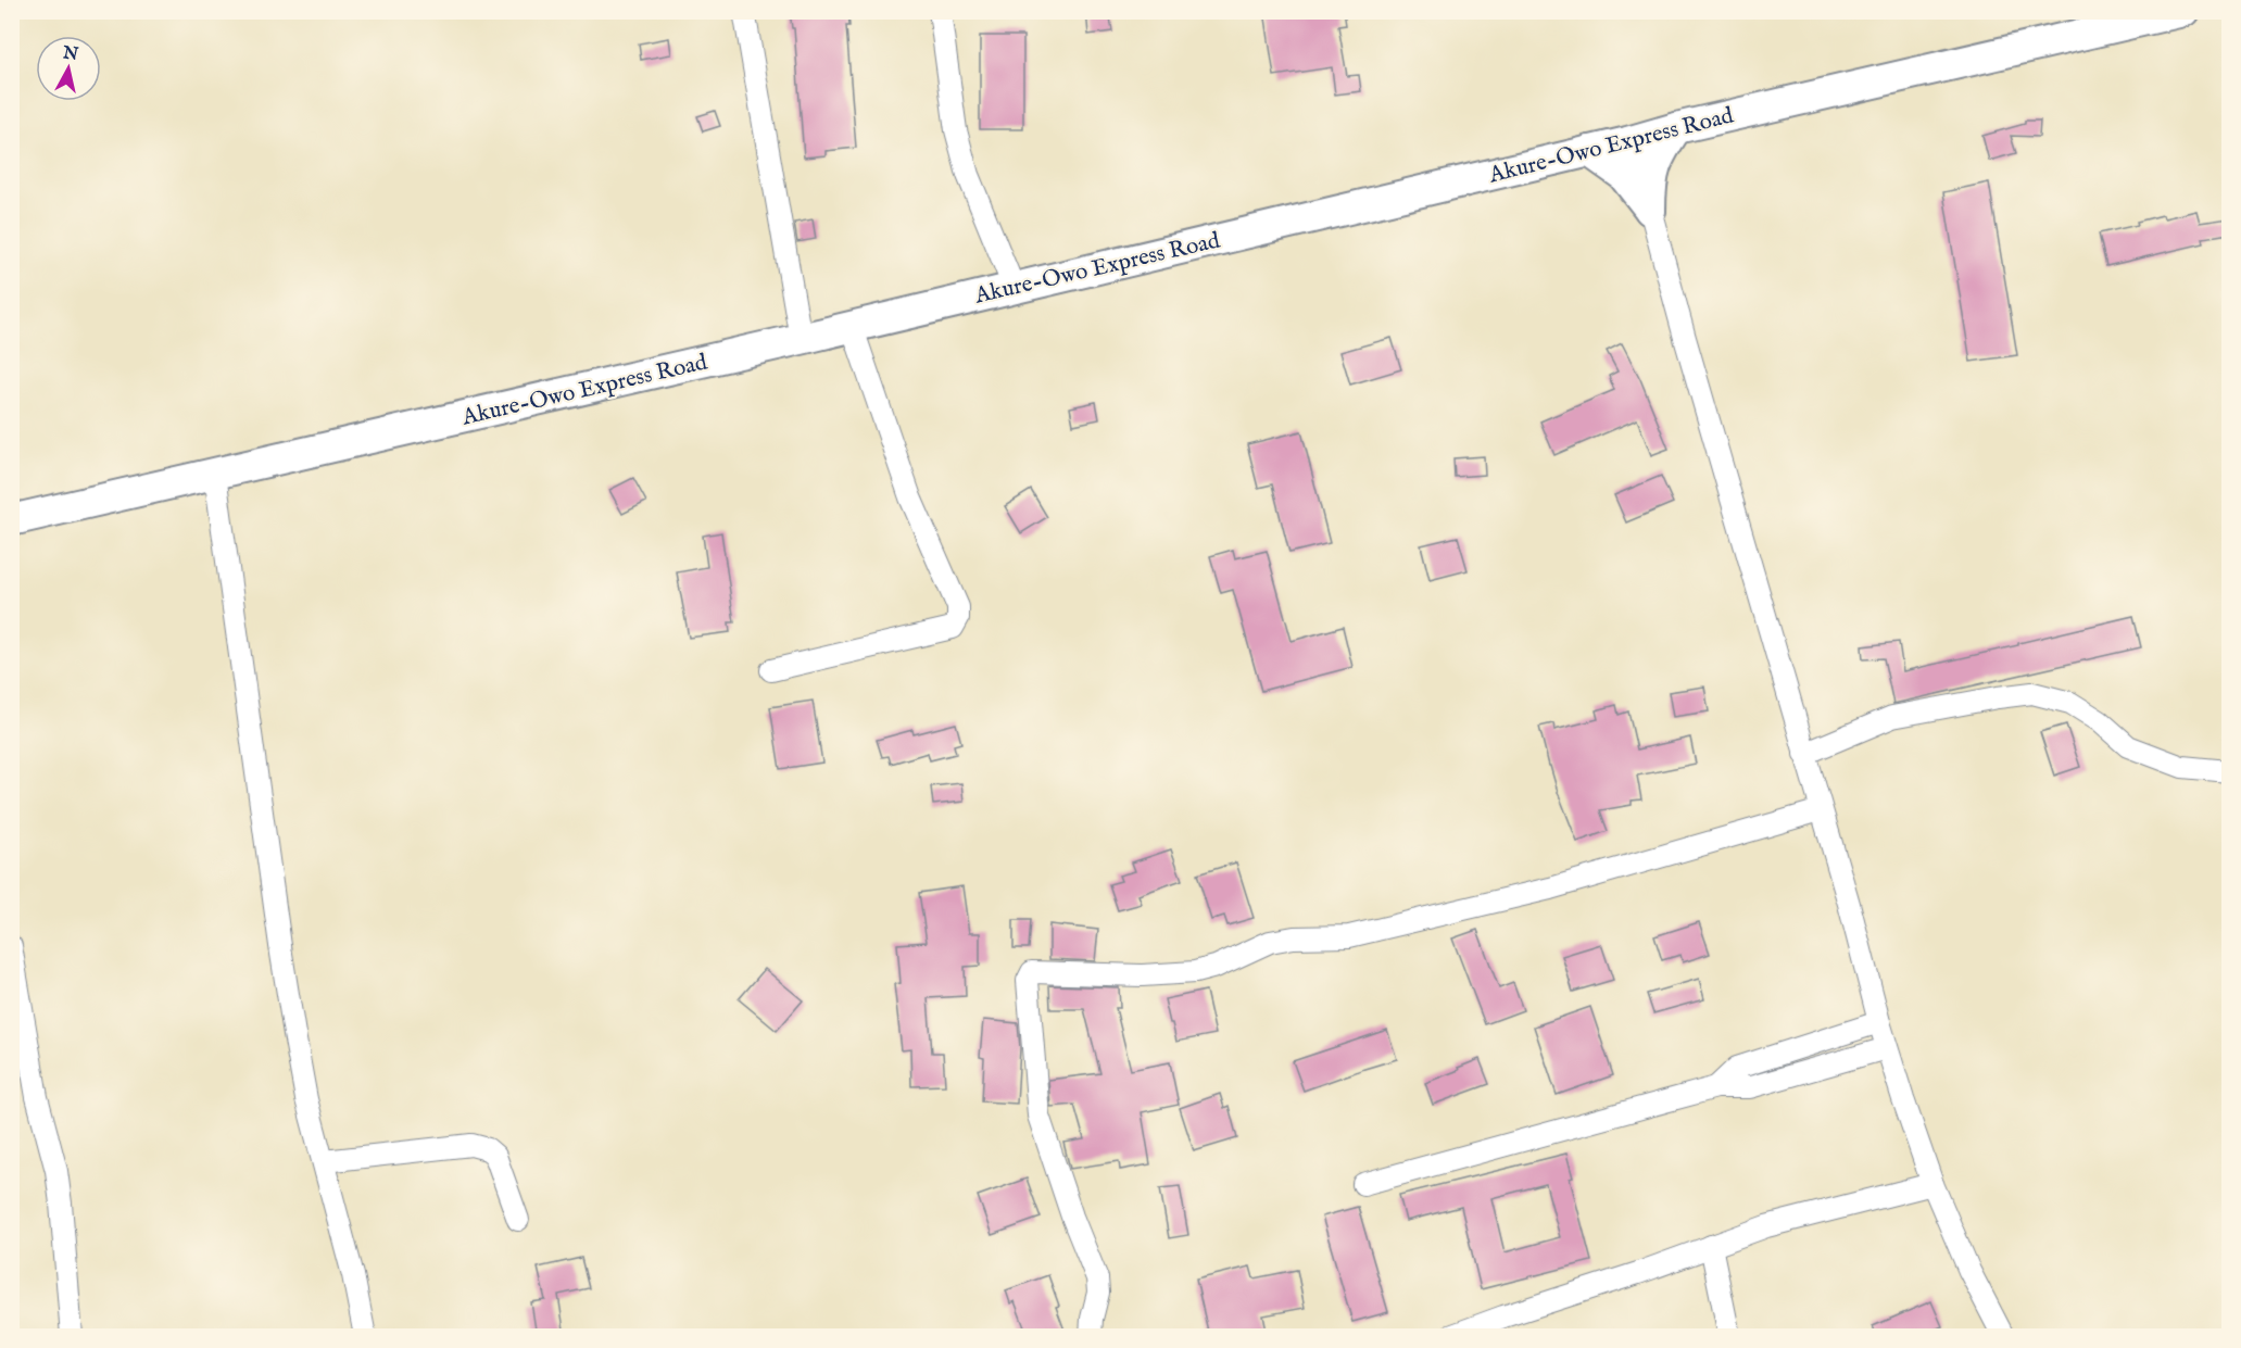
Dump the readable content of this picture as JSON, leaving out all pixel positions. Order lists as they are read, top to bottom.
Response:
{
  "streets": {
    "highway": ["Akure-Owo Express Road"]
  },
  "north": "top"
}
